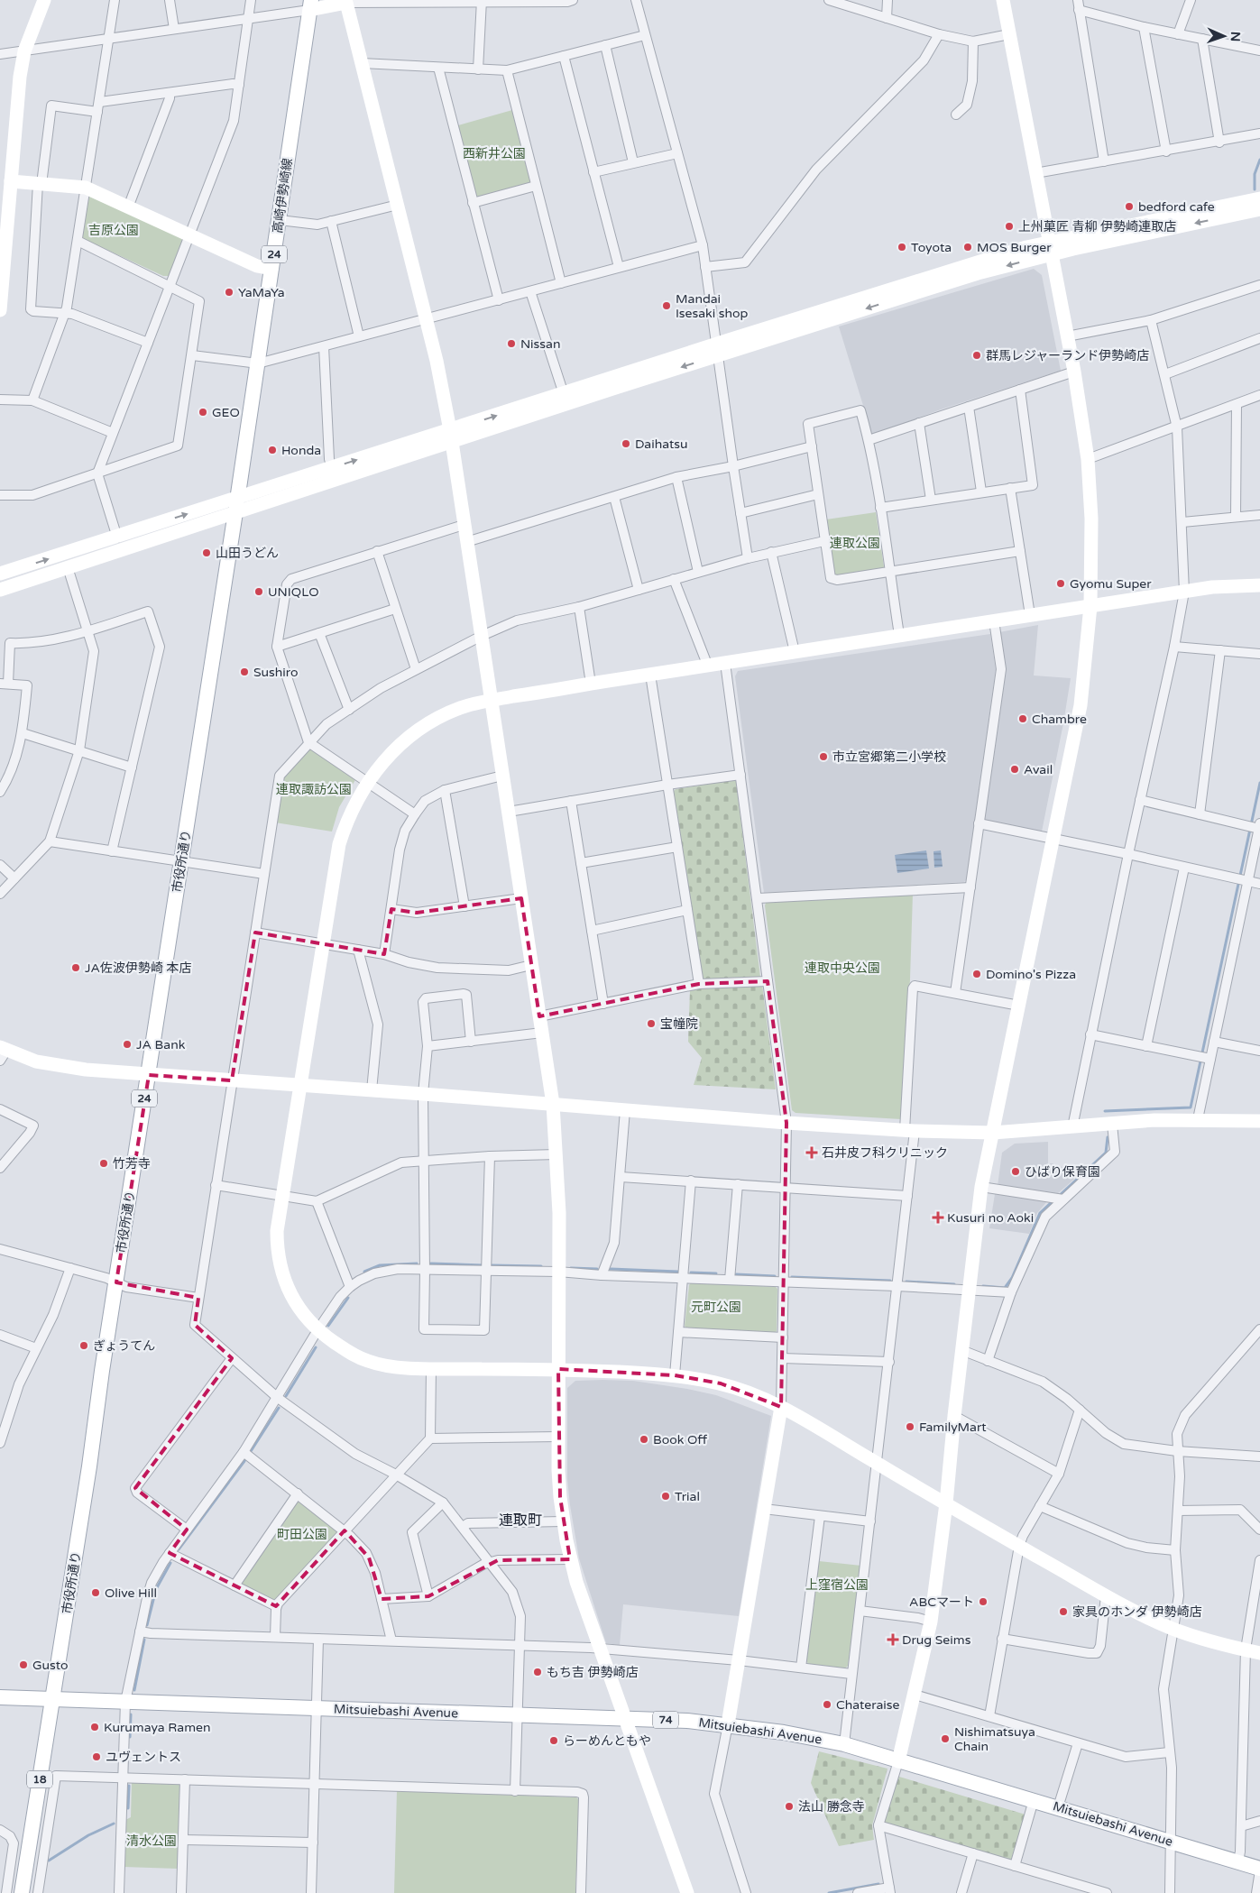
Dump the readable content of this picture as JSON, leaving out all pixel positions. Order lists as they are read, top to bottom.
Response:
{
  "streets": {
    "main road": [
      "高崎伊勢崎線",
      "24",
      "市役所通り",
      "Mitsuiebashi Avenue",
      "74",
      "18"
    ]
  },
  "crossings": [
    ["高崎伊勢崎線", "市役所通り"],
    ["市役所通り", "Mitsuiebashi Avenue"]
  ],
  "districts": ["連取町"],
  "parks": [
    "西新井公園",
    "吉原公園",
    "連取公園",
    "連取諏訪公園",
    "連取中央公園",
    "元町公園",
    "町田公園",
    "上窪宿公園",
    "清水公園"
  ],
  "places": {
    "other": [
      "bedford cafe",
      "上州菓匠 青柳 伊勢崎連取店",
      "Toyota",
      "MOS Burger",
      "YaMaYa",
      "Mandai Isesaki shop",
      "Nissan",
      "群馬レジャーランド伊勢崎店",
      "GEO",
      "Daihatsu",
      "Honda",
      "山田うどん",
      "Gyomu Super",
      "UNIQLO",
      "Sushiro",
      "Chambre",
      "市立宮郷第二小学校",
      "Avail",
      "JA佐波伊勢崎 本店",
      "Domino's Pizza",
      "宝幢院",
      "JA Bank",
      "竹芳寺",
      "ひばり保育園",
      "ぎょうてん",
      "FamilyMart",
      "Book Off",
      "Trial",
      "Olive Hill",
      "ABCマート",
      "家具のホンダ 伊勢崎店",
      "Gusto",
      "もち吉 伊勢崎店",
      "Chateraise",
      "Kurumaya Ramen",
      "Nishimatsuya Chain",
      "らーめんともや",
      "ユヴェントス",
      "法山 勝念寺"
    ],
    "health": ["石井皮フ科クリニック", "Kusuri no Aoki", "Drug Seims"]
  },
  "north": "right"
}
